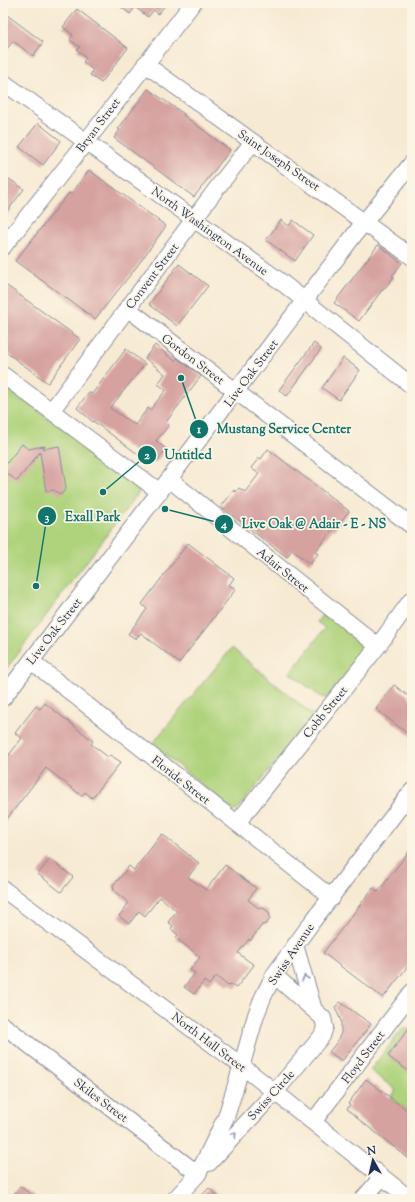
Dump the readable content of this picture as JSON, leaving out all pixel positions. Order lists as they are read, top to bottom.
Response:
{
  "streets": {
    "street": [
      "Bryan Street",
      "Saint Joseph Street",
      "North Washington Avenue",
      "Convent Street",
      "Gordon Street",
      "Live Oak Street",
      "Adair Street",
      "Cobb Street",
      "Floride Street",
      "Swiss Avenue",
      "North Hall Street",
      "Floyd Street",
      "Swiss Circle",
      "Skiles Street"
    ]
  },
  "crossings": [
    ["Bryan Street", "Saint Joseph Street"],
    ["Bryan Street", "North Washington Avenue"],
    ["Saint Joseph Street", "Convent Street"],
    ["Saint Joseph Street", "Live Oak Street"],
    ["North Washington Avenue", "Convent Street"],
    ["North Washington Avenue", "Live Oak Street"],
    ["Convent Street", "Gordon Street"],
    ["Convent Street", "Adair Street"],
    ["Gordon Street", "Live Oak Street"],
    ["Live Oak Street", "Adair Street"],
    ["Live Oak Street", "Floride Street"],
    ["Adair Street", "Cobb Street"],
    ["Cobb Street", "Floride Street"],
    ["Floride Street", "Swiss Avenue"],
    ["Swiss Avenue", "North Hall Street"],
    ["Swiss Avenue", "Swiss Circle"],
    ["Swiss Avenue", "Skiles Street"],
    ["North Hall Street", "Floyd Street"],
    ["North Hall Street", "Swiss Circle"],
    ["Swiss Circle", "Skiles Street"]
  ],
  "one_way": ["Swiss Circle"],
  "places": [
    "Mustang Service Center",
    "Untitled",
    "Live Oak @ Adair - E - NS",
    "Exall Park"
  ],
  "north": "top"
}
